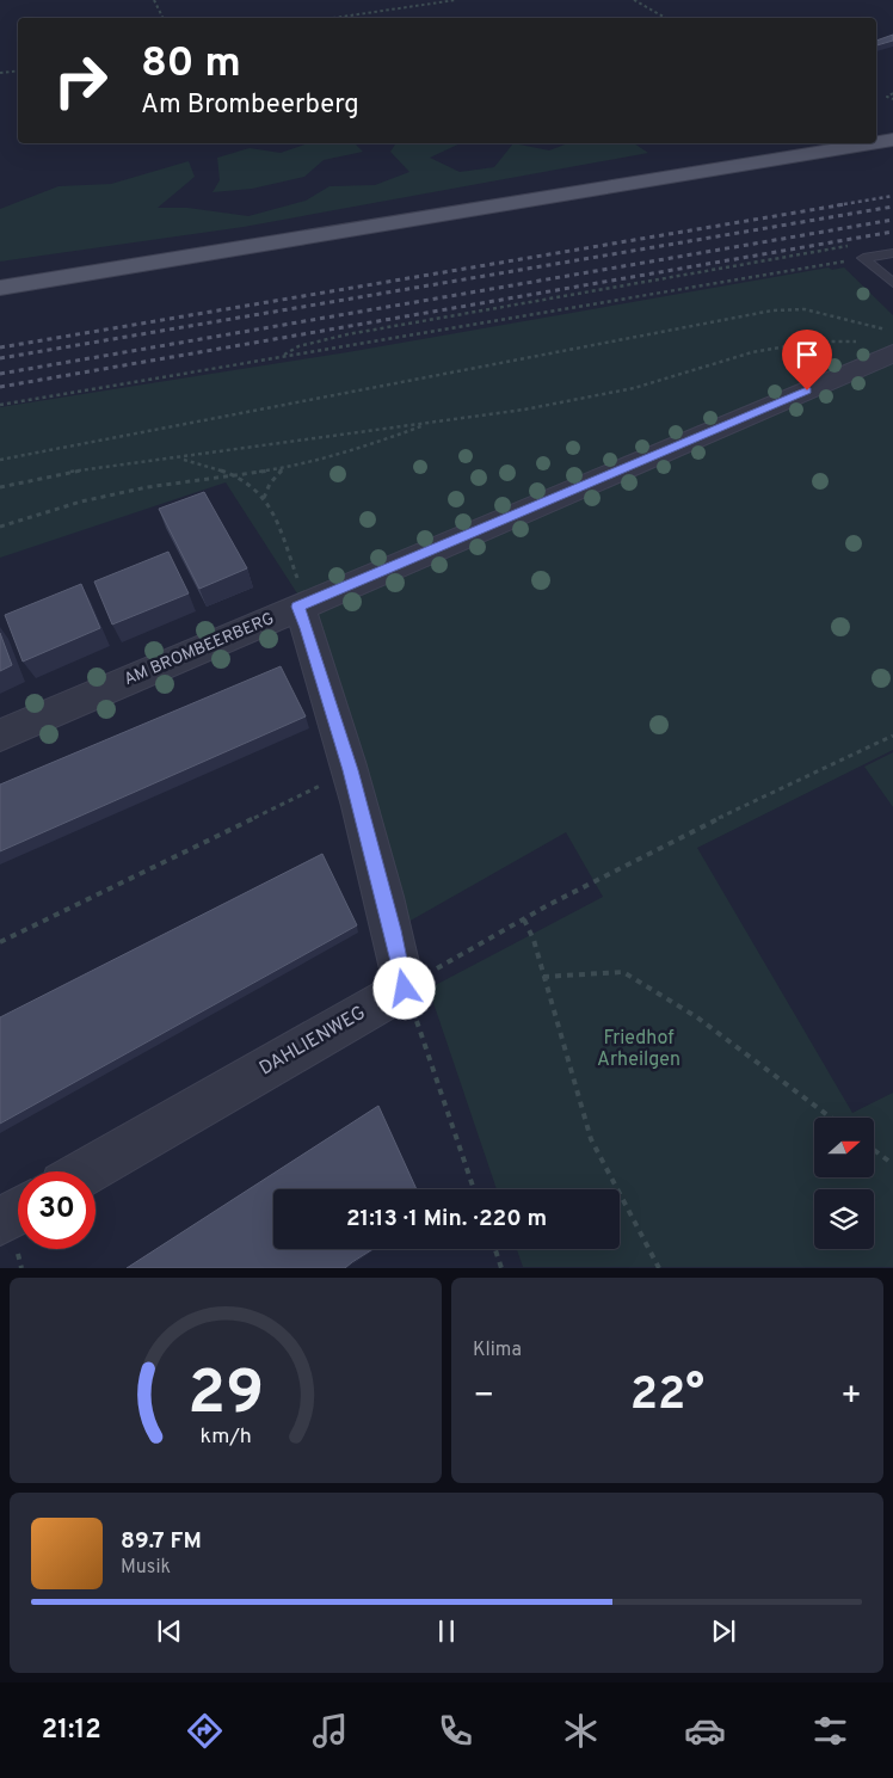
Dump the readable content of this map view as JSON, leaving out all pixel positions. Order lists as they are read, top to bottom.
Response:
{
  "streets": {
    "street": ["AM BROMBEERBERG", "DAHLIENWEG"]
  },
  "parks": ["Friedhof Arheilgen"],
  "north": "right",
  "page": {
    "turn": ["80 m", "Am Brombeerberg"],
    "limit": "30",
    "trip": "21:13 · 1 Min. · 220 m",
    "tile": "Klima",
    "heat": ["−", "22°", "+"],
    "song": ["89.7 FM", "Musik"],
    "tabs": "21:12",
    "gauge": ["29", "km/h"]
  }
}
